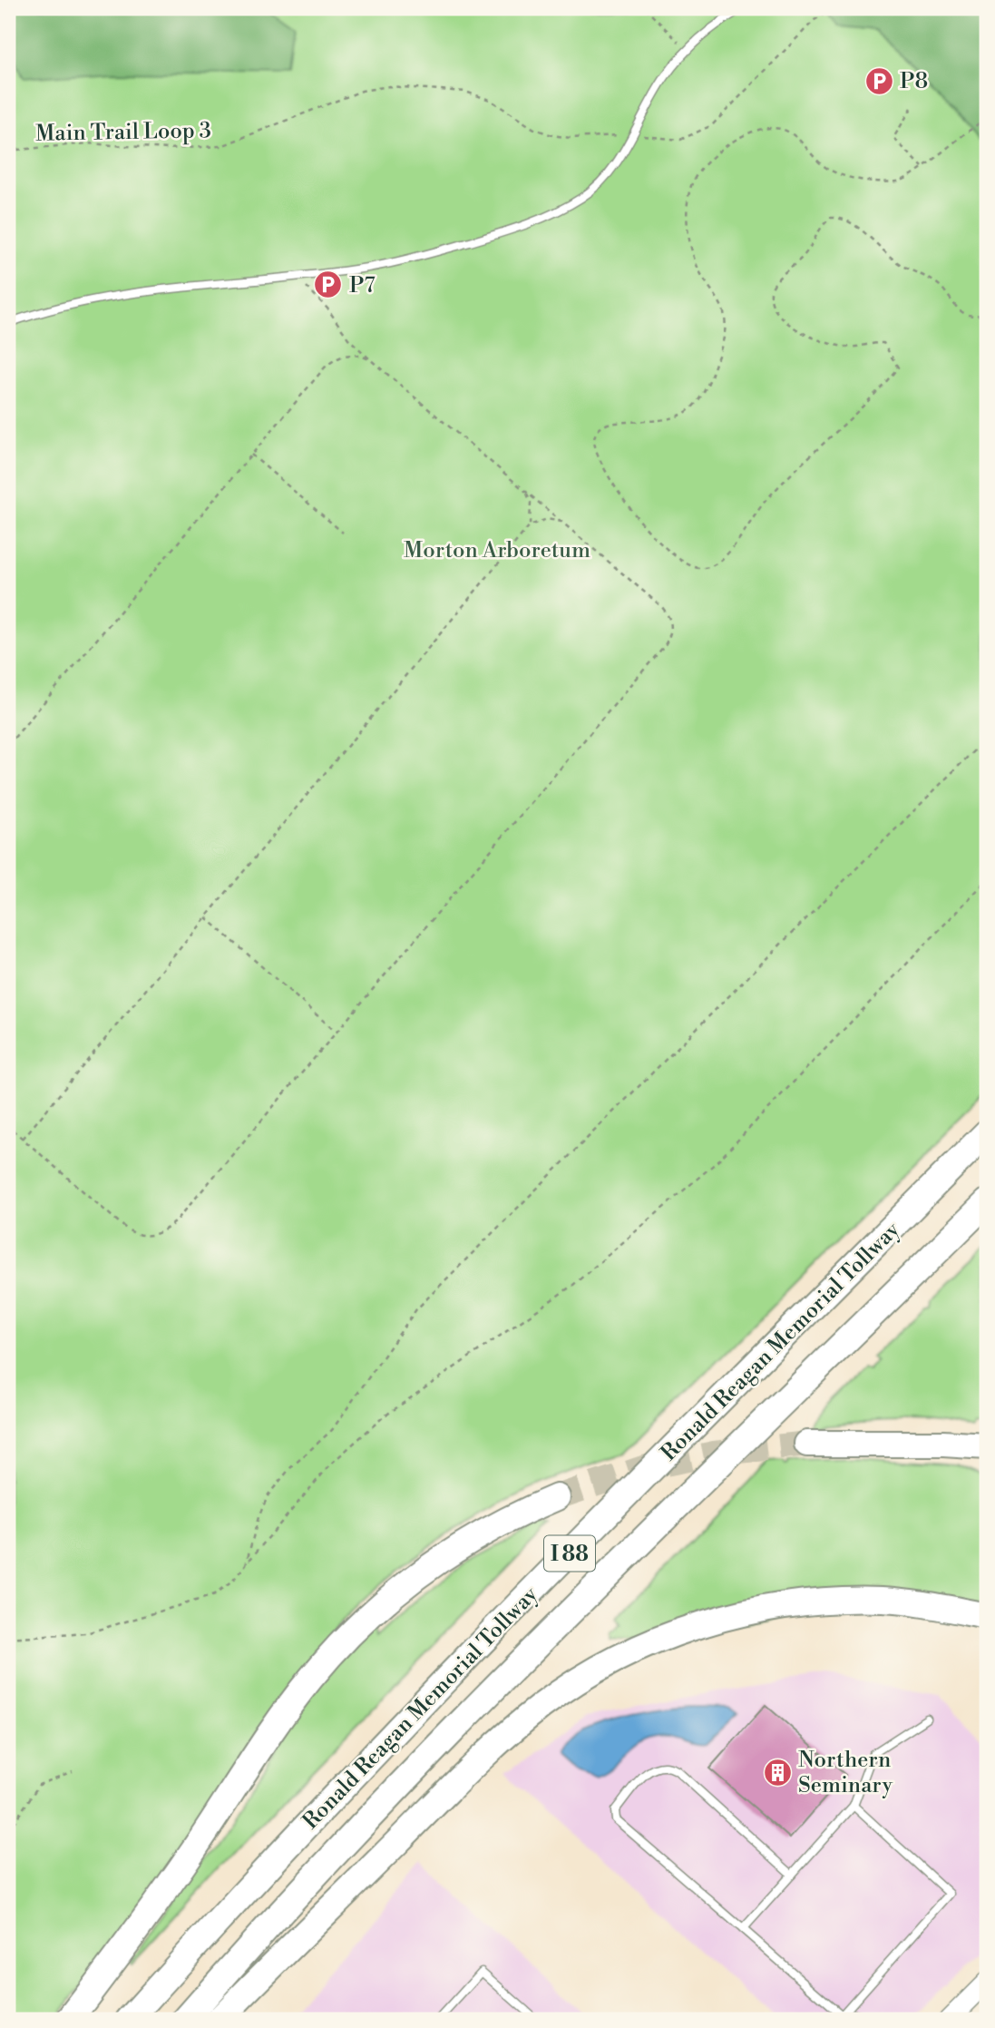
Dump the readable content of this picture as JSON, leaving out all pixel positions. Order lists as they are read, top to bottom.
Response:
{
  "streets": {
    "highway": ["Ronald Reagan Memorial Tollway", "I 88"],
    "path": ["Main Trail Loop 3"]
  },
  "parks": ["Morton Arboretum"],
  "places": {
    "parking": ["P8", "P7"],
    "building": ["Northern Seminary"]
  }
}
